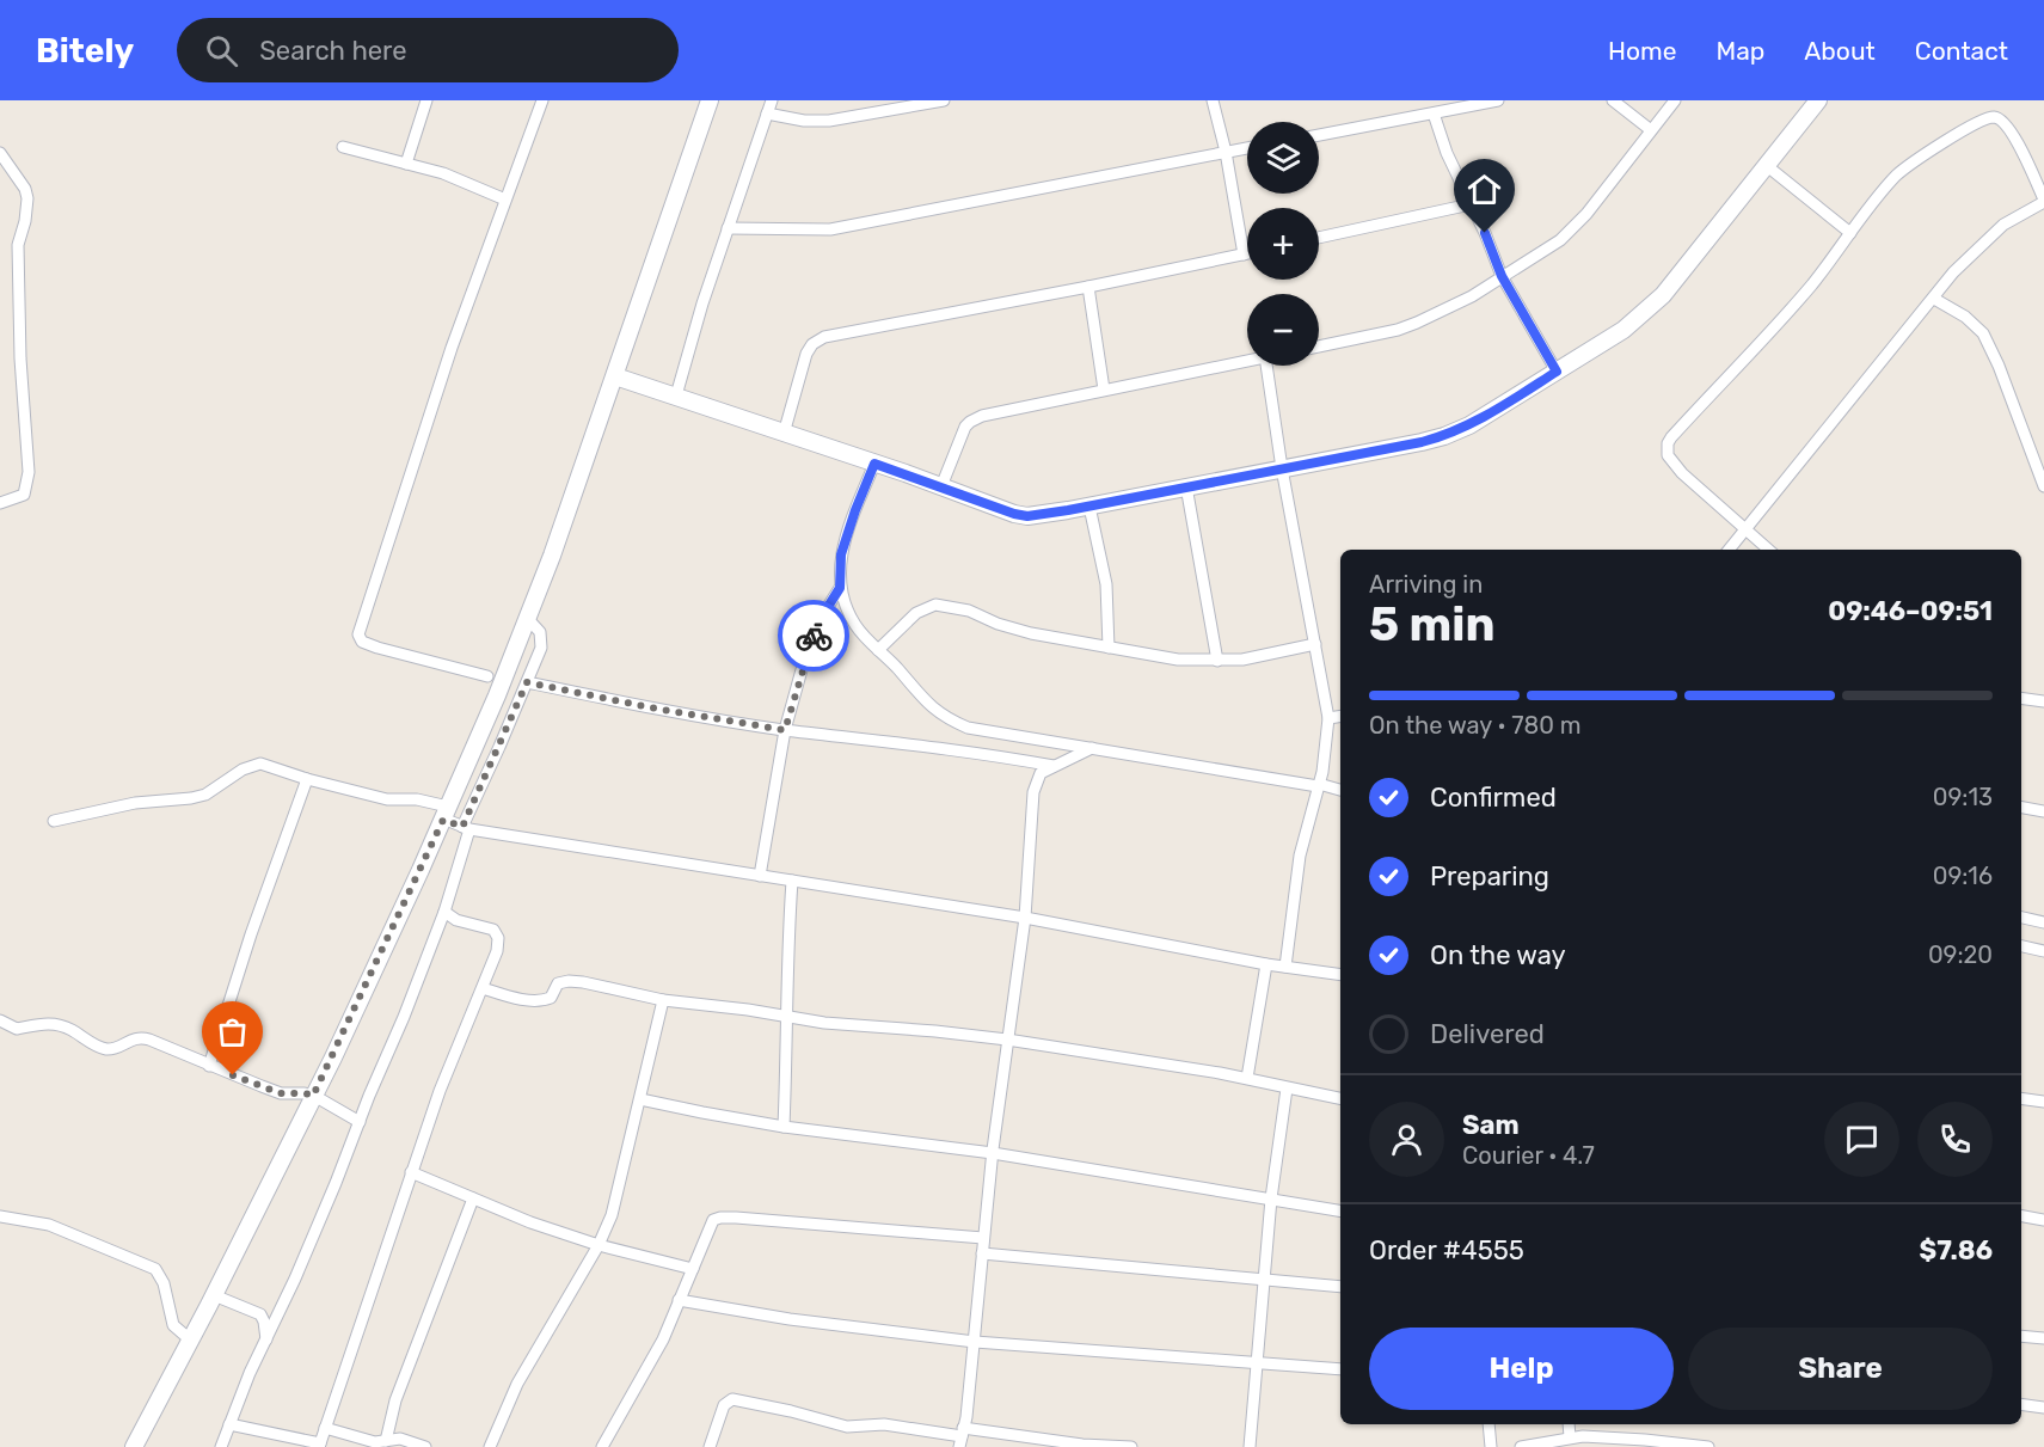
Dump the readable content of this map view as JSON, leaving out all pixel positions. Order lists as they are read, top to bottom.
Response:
{
  "page": {
    "header": "Bitely",
    "search": "Search here",
    "nav": [
      "Home",
      "Map",
      "About",
      "Contact"
    ],
    "map_buttons": ["+", "−"],
    "heading": ["5 min", "Arriving in", "09:46–09:51"],
    "panel": [
      "Sam",
      "Courier · 4.7",
      "Order #4555",
      "$7.86"
    ],
    "bar": "On the way · 780 m",
    "list": [
      ["Confirmed", "09:13"],
      ["Preparing", "09:16"],
      ["On the way", "09:20"],
      "Delivered"
    ],
    "buttons": ["Help", "Share"]
  }
}
